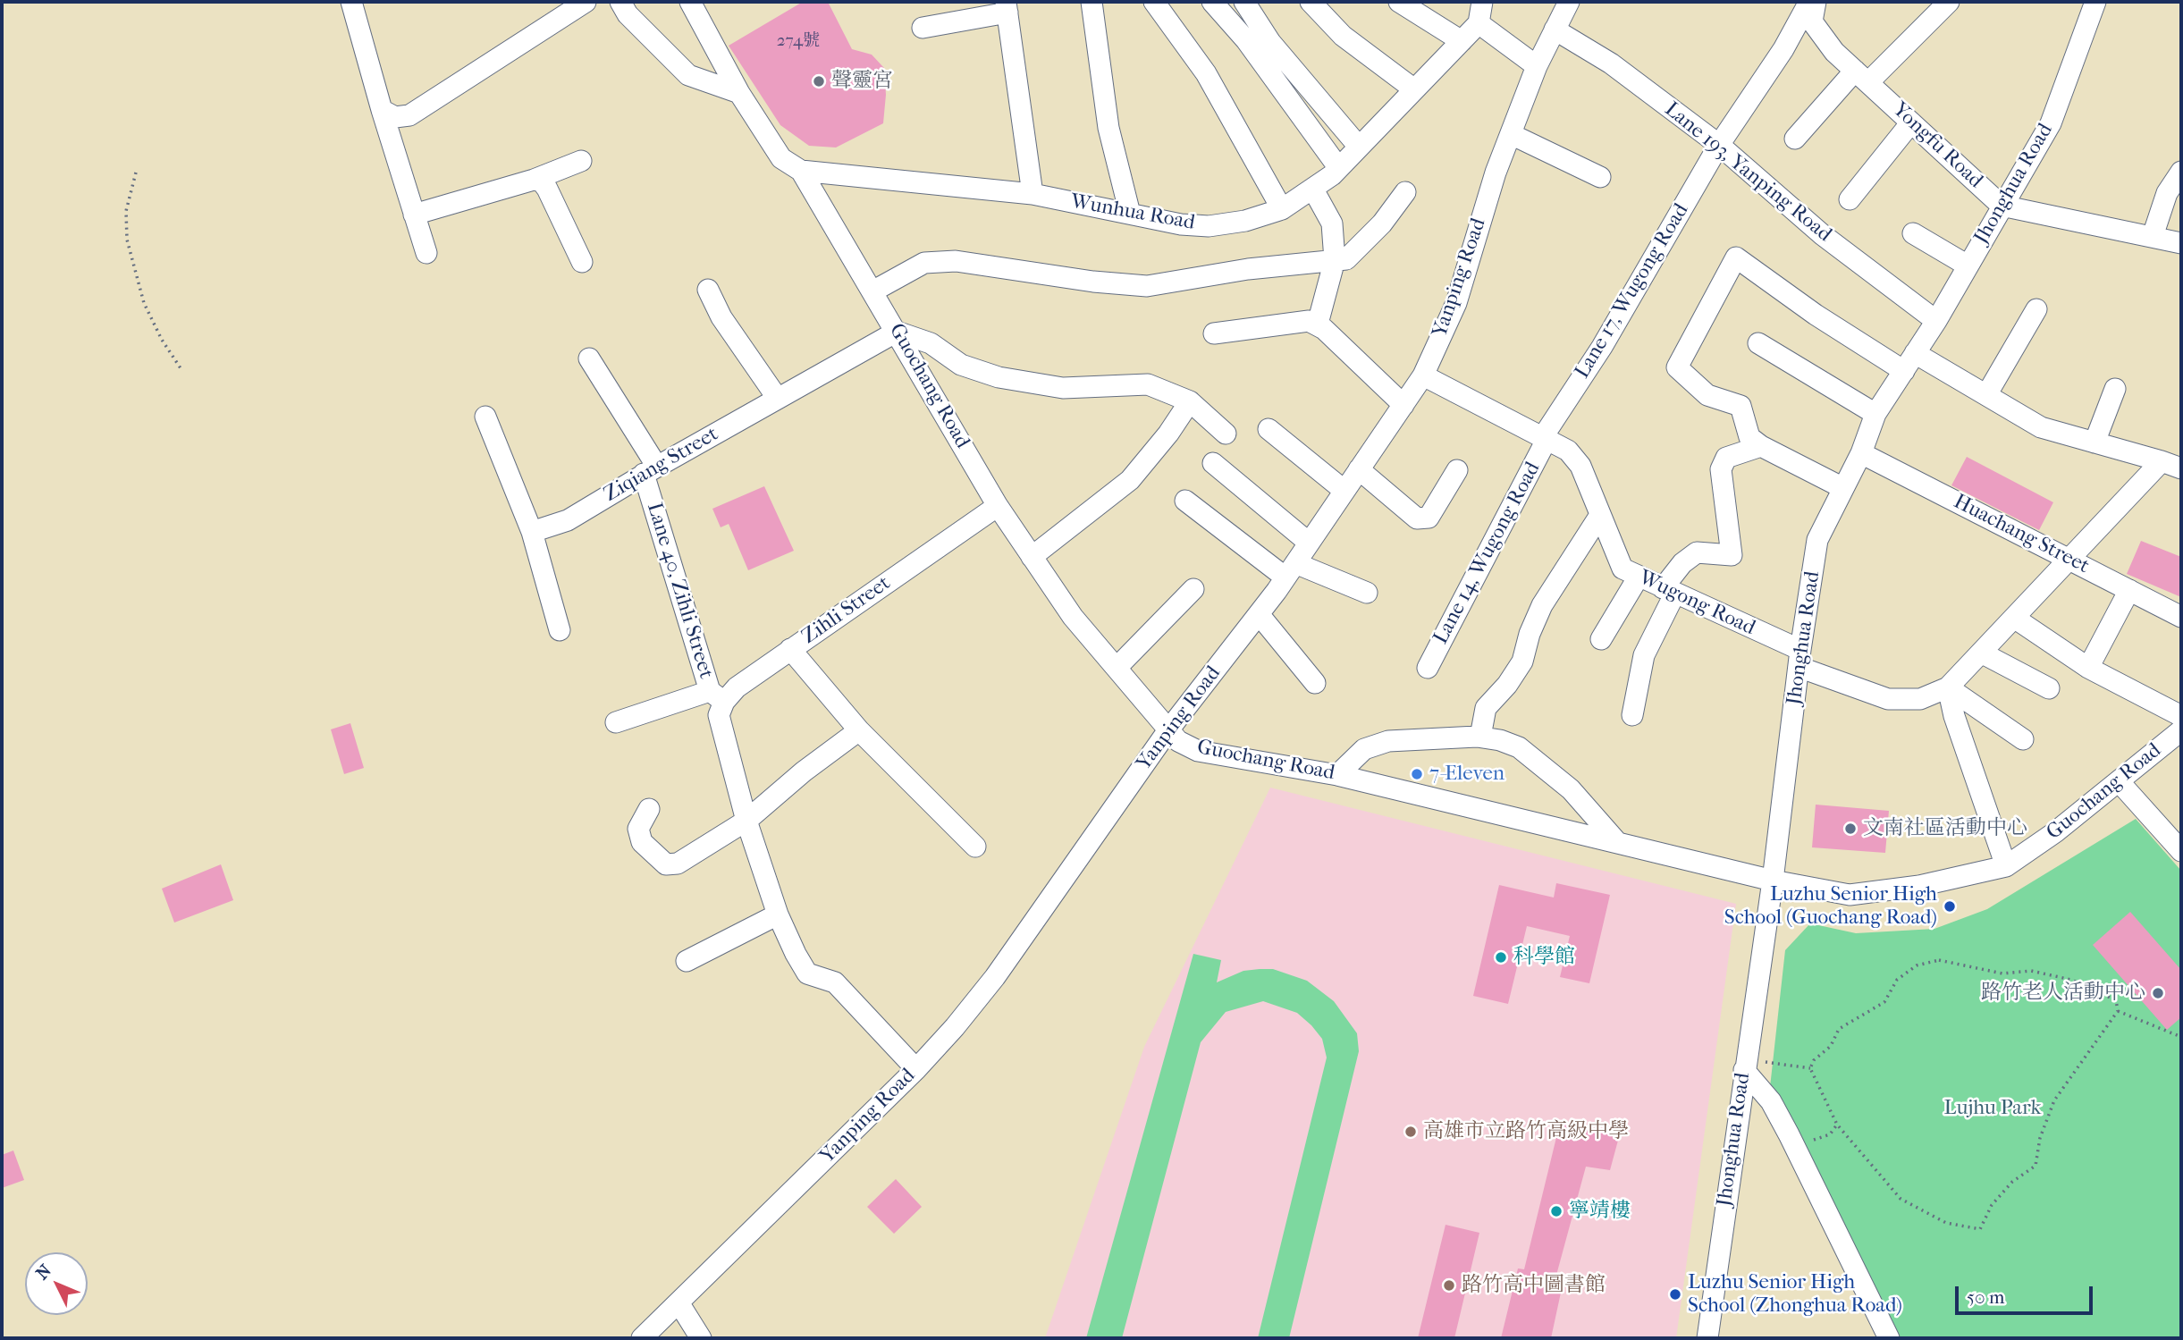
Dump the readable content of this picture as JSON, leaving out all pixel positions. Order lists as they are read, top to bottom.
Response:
{
  "streets": {
    "street": [
      "Yongfu Road",
      "Lane 193, Yanping Road",
      "Jhonghua Road",
      "Wunhua Road",
      "Yanping Road",
      "Lane 17, Wugong Road",
      "Guochang Road",
      "Ziqiang Street",
      "Huachang Street",
      "Lane 14, Wugong Road",
      "Lane 40, Zihli Street",
      "Wugong Road",
      "Zihli Street"
    ]
  },
  "crossings": [
    ["Yongfu Road", "Jhonghua Road"],
    ["Lane 193, Yanping Road", "Jhonghua Road"],
    ["Lane 193, Yanping Road", "Yanping Road"],
    ["Lane 193, Yanping Road", "Lane 17, Wugong Road"],
    ["Jhonghua Road", "Guochang Road"],
    ["Jhonghua Road", "Huachang Street"],
    ["Jhonghua Road", "Wugong Road"],
    ["Wunhua Road", "Guochang Road"],
    ["Yanping Road", "Guochang Road"],
    ["Yanping Road", "Wugong Road"],
    ["Lane 17, Wugong Road", "Lane 14, Wugong Road"],
    ["Lane 17, Wugong Road", "Wugong Road"],
    ["Guochang Road", "Ziqiang Street"],
    ["Guochang Road", "Zihli Street"],
    ["Ziqiang Street", "Lane 40, Zihli Street"],
    ["Lane 14, Wugong Road", "Wugong Road"],
    ["Lane 40, Zihli Street", "Zihli Street"]
  ],
  "parks": ["Lujhu Park"],
  "places": [
    "聲靈宮",
    "7-Eleven",
    "文南社區活動中心",
    "Luzhu Senior High School (Guochang Road)",
    "科學館",
    "路竹老人活動中心",
    "高雄市立路竹高級中學",
    "寧靖樓",
    "路竹高中圖書館",
    "Luzhu Senior High School (Zhonghua Road)"
  ],
  "house_numbers": ["274號"],
  "scale_bar": "50 m",
  "north": "top left"
}
